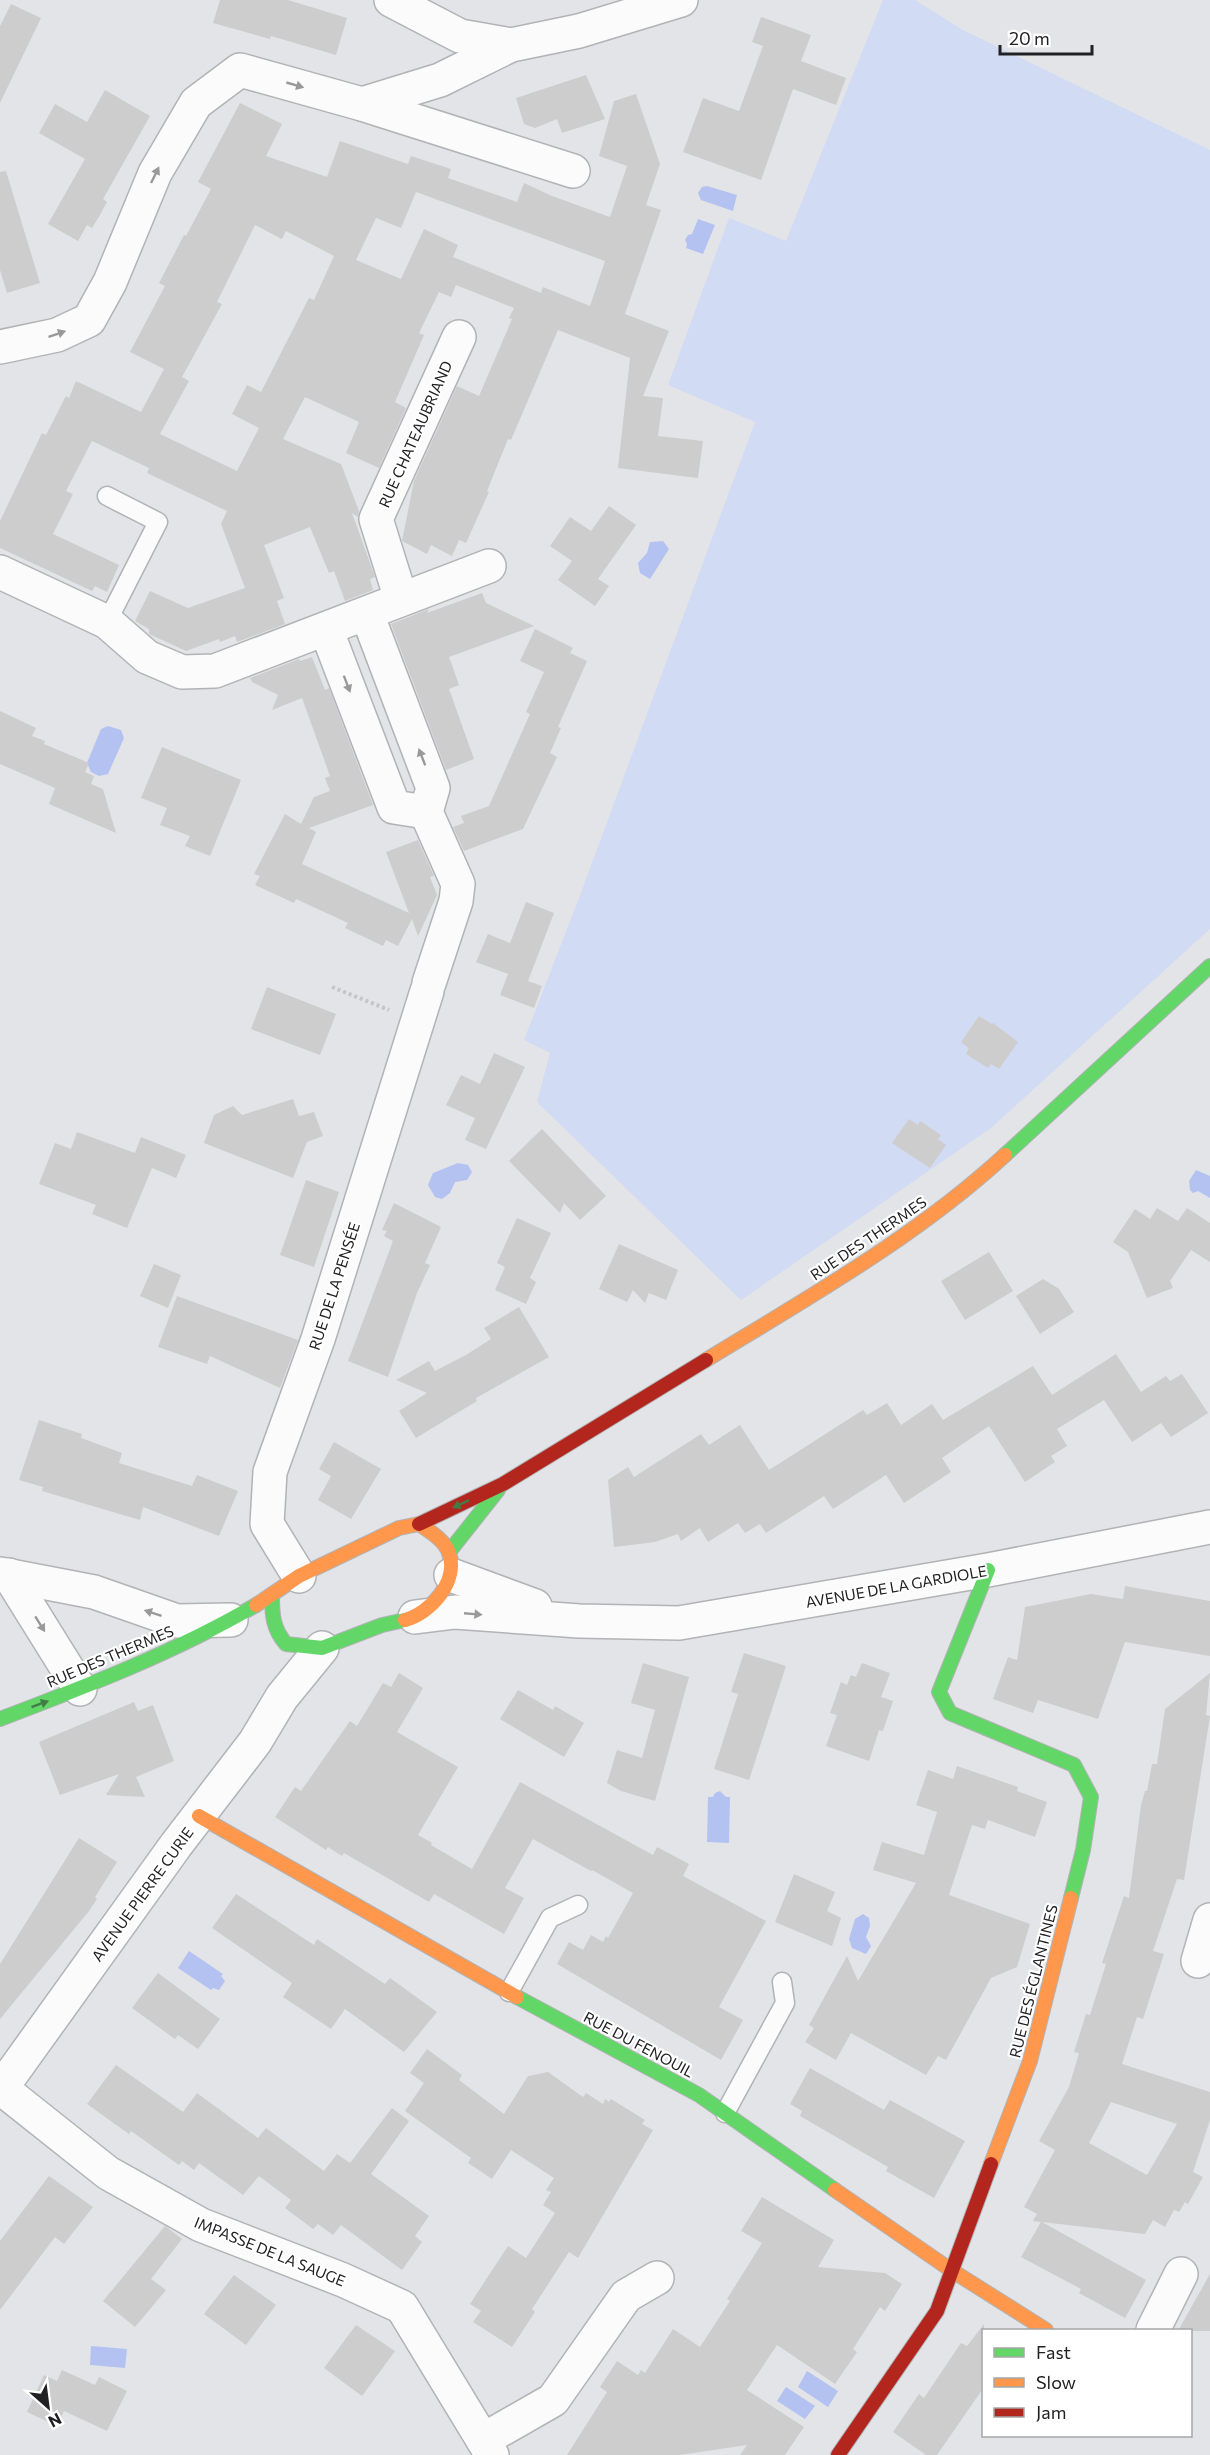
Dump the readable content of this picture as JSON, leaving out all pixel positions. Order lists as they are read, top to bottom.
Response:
{
  "streets": {
    "street": [
      "RUE CHATEAUBRIAND",
      "RUE DES THERMES",
      "RUE DE LA PENSÉE",
      "AVENUE DE LA GARDIOLE",
      "AVENUE PIERRE CURIE",
      "RUE DES ÉGLANTINES",
      "RUE DU FENOUIL",
      "IMPASSE DE LA SAUGE"
    ]
  },
  "crossings": [
    ["RUE DES THERMES", "RUE DE LA PENSÉE"],
    ["RUE DES THERMES", "AVENUE DE LA GARDIOLE"],
    ["RUE DES THERMES", "AVENUE PIERRE CURIE"],
    ["AVENUE DE LA GARDIOLE", "RUE DES ÉGLANTINES"],
    ["AVENUE PIERRE CURIE", "RUE DU FENOUIL"],
    ["AVENUE PIERRE CURIE", "IMPASSE DE LA SAUGE"],
    ["RUE DES ÉGLANTINES", "RUE DU FENOUIL"]
  ],
  "legend": ["Fast", "Slow", "Jam"],
  "scale_bar": "20 m",
  "north": "bottom right"
}
